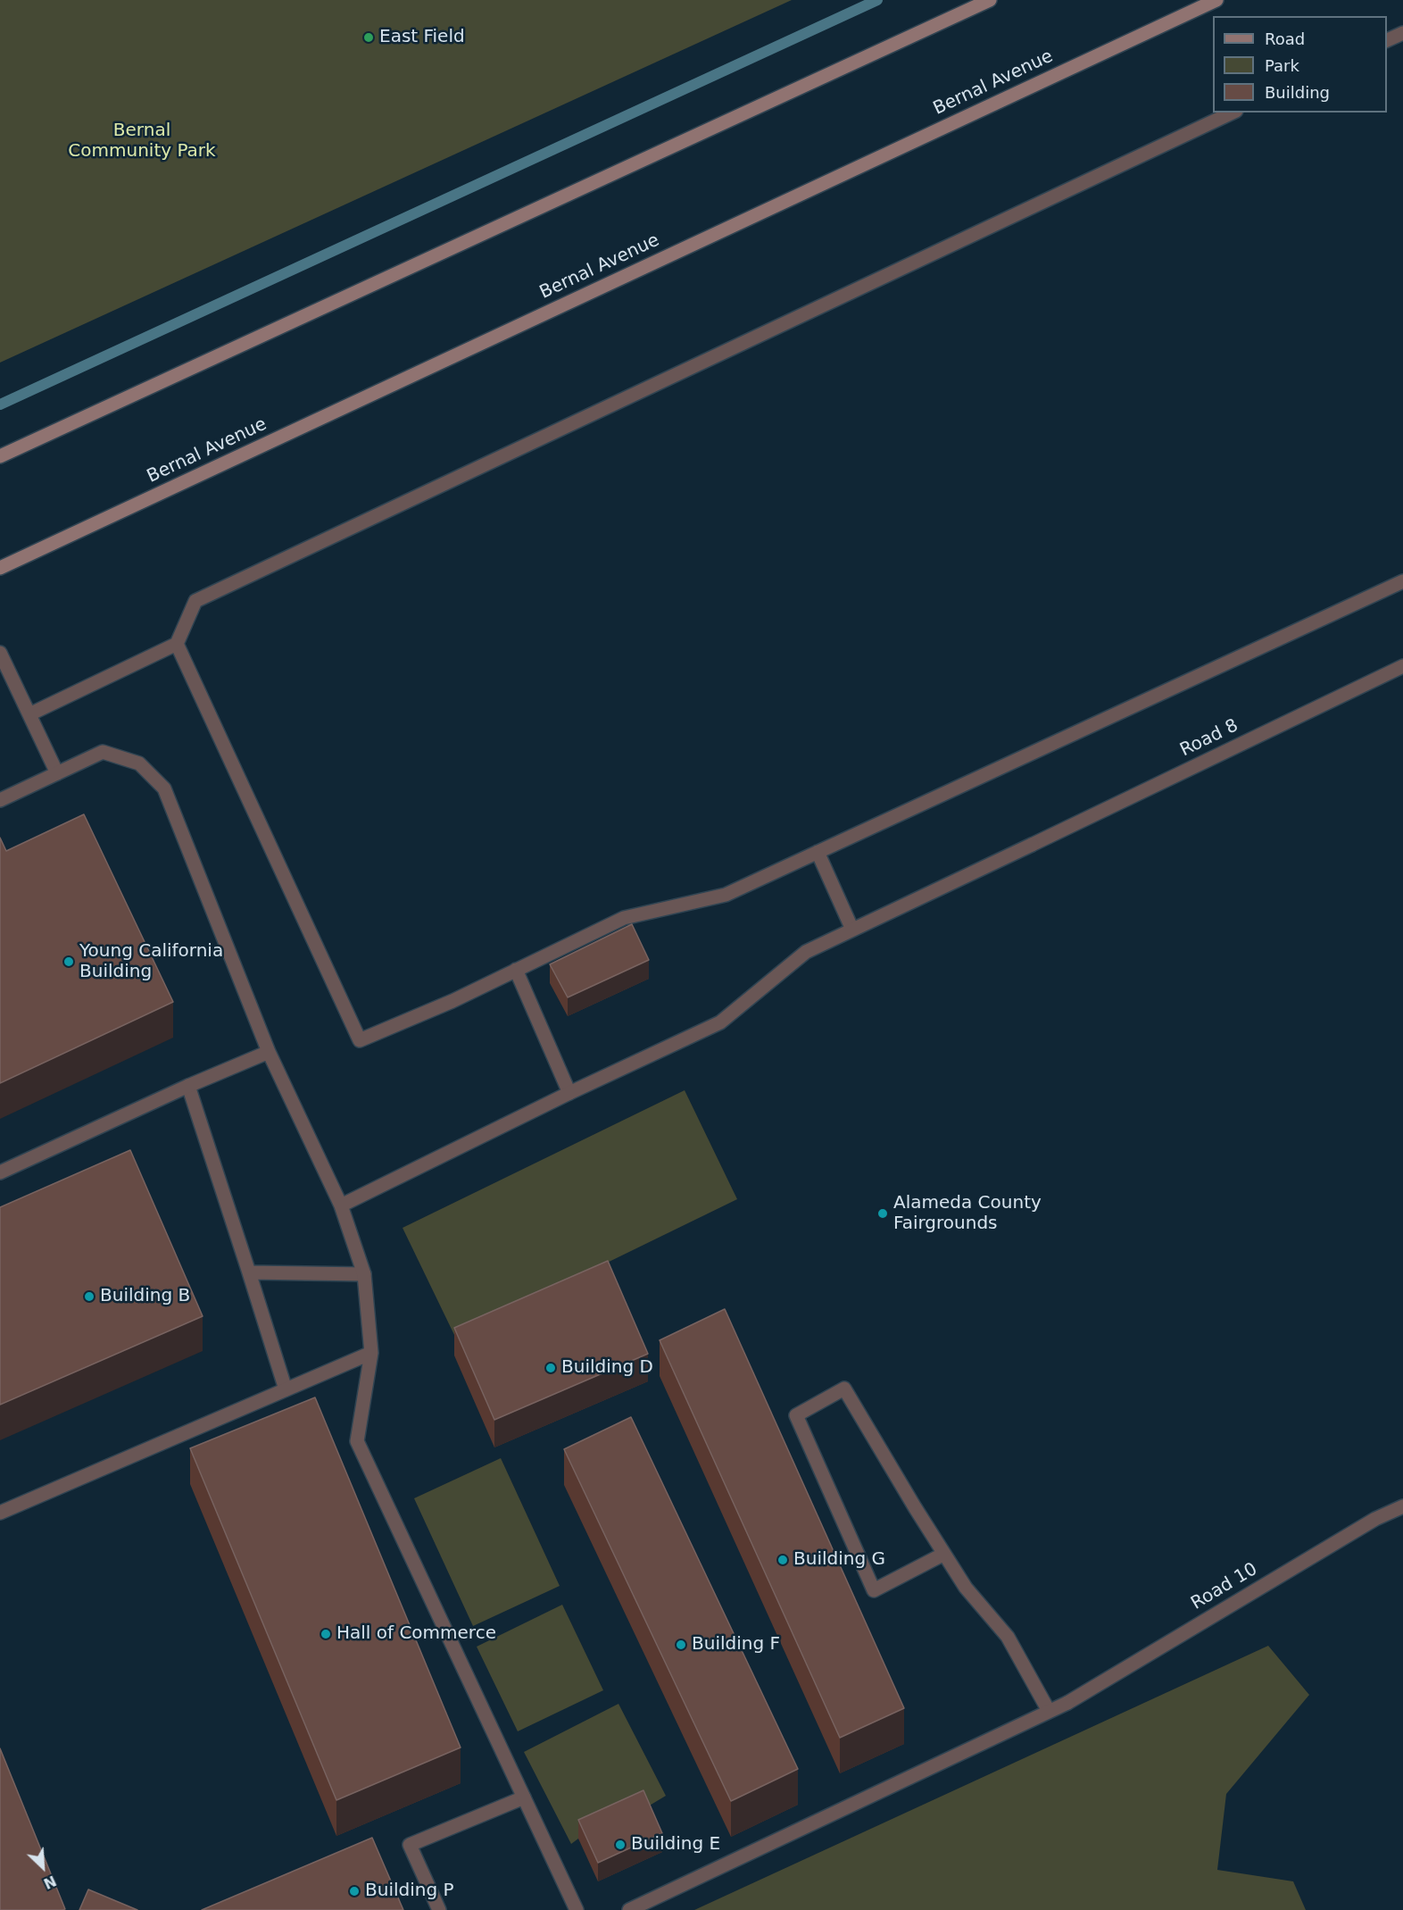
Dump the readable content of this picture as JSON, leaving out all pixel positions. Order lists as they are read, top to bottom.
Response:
{
  "streets": {
    "main road": ["Bernal Avenue"],
    "street": ["Road 8", "Road 10"]
  },
  "parks": ["Bernal Community Park"],
  "places": [
    "East Field",
    "Young California Building",
    "Alameda County Fairgrounds",
    "Building B",
    "Building D",
    "Building G",
    "Hall of Commerce",
    "Building F",
    "Building E",
    "Building P"
  ],
  "legend": ["Road", "Park", "Building"],
  "north": "bottom right"
}
